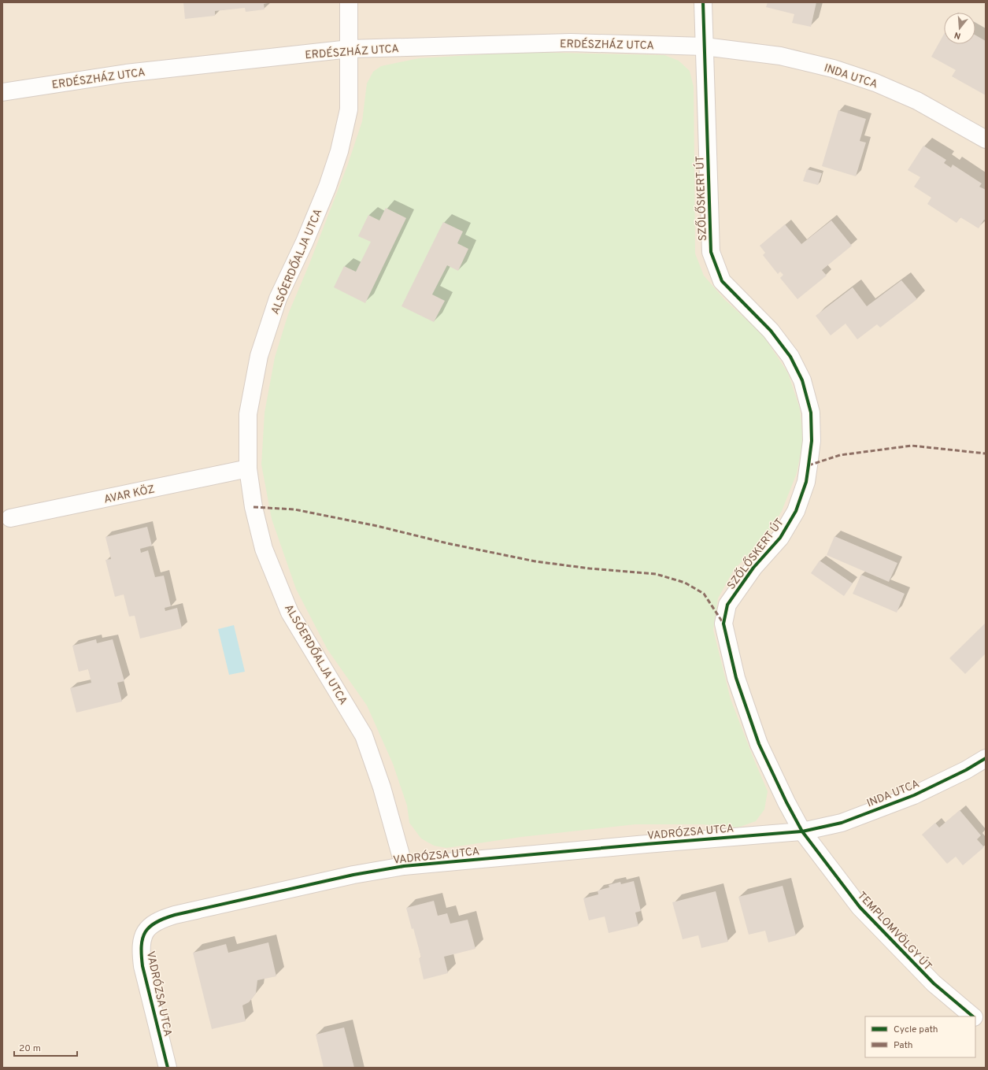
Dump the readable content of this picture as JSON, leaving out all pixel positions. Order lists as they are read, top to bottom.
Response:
{
  "streets": {
    "street": [
      "ERDÉSZHÁZ UTCA",
      "INDA UTCA",
      "SZŐLŐSKERT ÚT",
      "ALSÓERDŐALJA UTCA",
      "AVAR KÖZ",
      "VADRÓZSA UTCA",
      "TEMPLOMVÖLGY ÚT"
    ]
  },
  "crossings": [
    ["ERDÉSZHÁZ UTCA", "INDA UTCA"],
    ["ERDÉSZHÁZ UTCA", "SZŐLŐSKERT ÚT"],
    ["ERDÉSZHÁZ UTCA", "ALSÓERDŐALJA UTCA"],
    ["INDA UTCA", "SZŐLŐSKERT ÚT"],
    ["INDA UTCA", "VADRÓZSA UTCA"],
    ["INDA UTCA", "TEMPLOMVÖLGY ÚT"],
    ["SZŐLŐSKERT ÚT", "VADRÓZSA UTCA"],
    ["SZŐLŐSKERT ÚT", "TEMPLOMVÖLGY ÚT"],
    ["ALSÓERDŐALJA UTCA", "AVAR KÖZ"],
    ["ALSÓERDŐALJA UTCA", "VADRÓZSA UTCA"],
    ["VADRÓZSA UTCA", "TEMPLOMVÖLGY ÚT"]
  ],
  "legend": ["Cycle path", "Path"],
  "scale_bar": "20 m",
  "north": "bottom"
}
